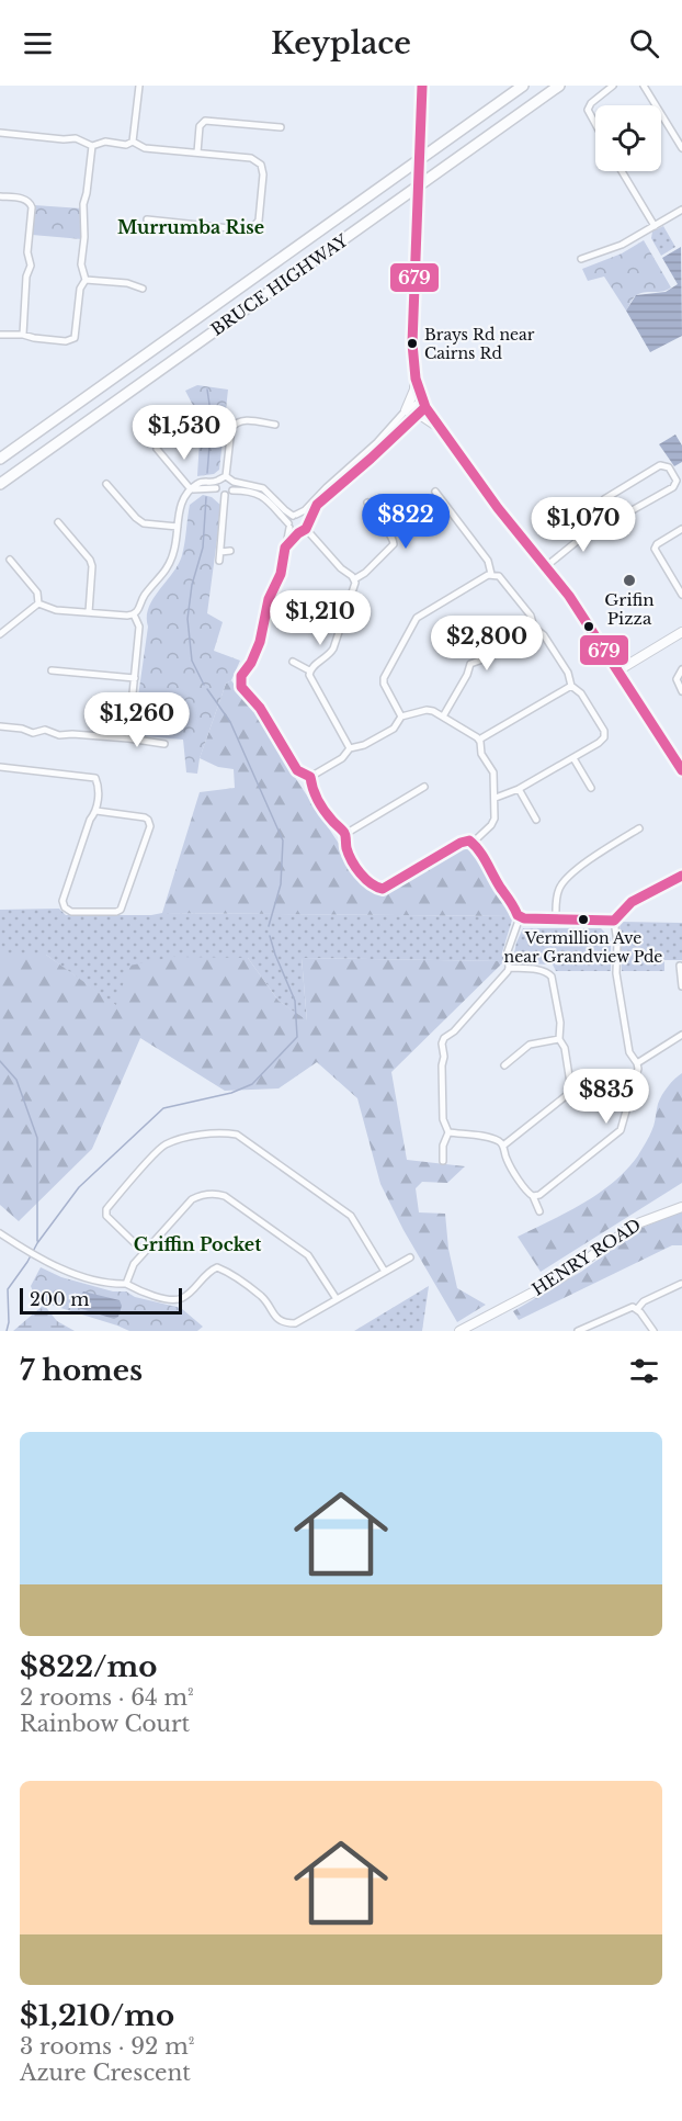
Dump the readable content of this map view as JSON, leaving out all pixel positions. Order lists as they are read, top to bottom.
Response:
{
  "streets": {
    "highway": ["BRUCE HIGHWAY"],
    "main road": ["HENRY ROAD"]
  },
  "districts": ["Murrumba Rise", "Griffin Pocket"],
  "places": ["Brays Rd near Cairns Rd", "Grifin Pizza", "Vermillion Ave near Grandview Pde"],
  "lines": ["transit line 679"],
  "scale_bar": "200 m",
  "page": {
    "header": "Keyplace",
    "price": [
      "$1,530",
      "$822",
      "$1,070",
      "$1,210",
      "$2,800",
      "$1,260",
      "$835"
    ],
    "scale": "200 m",
    "heading": "7 homes",
    "list": [
      {
        "name": "$822/mo",
        "note": "2 rooms · 64 m² · Rainbow Court"
      },
      {
        "name": "$1,210/mo",
        "note": "3 rooms · 92 m² · Azure Crescent"
      }
    ]
  }
}
